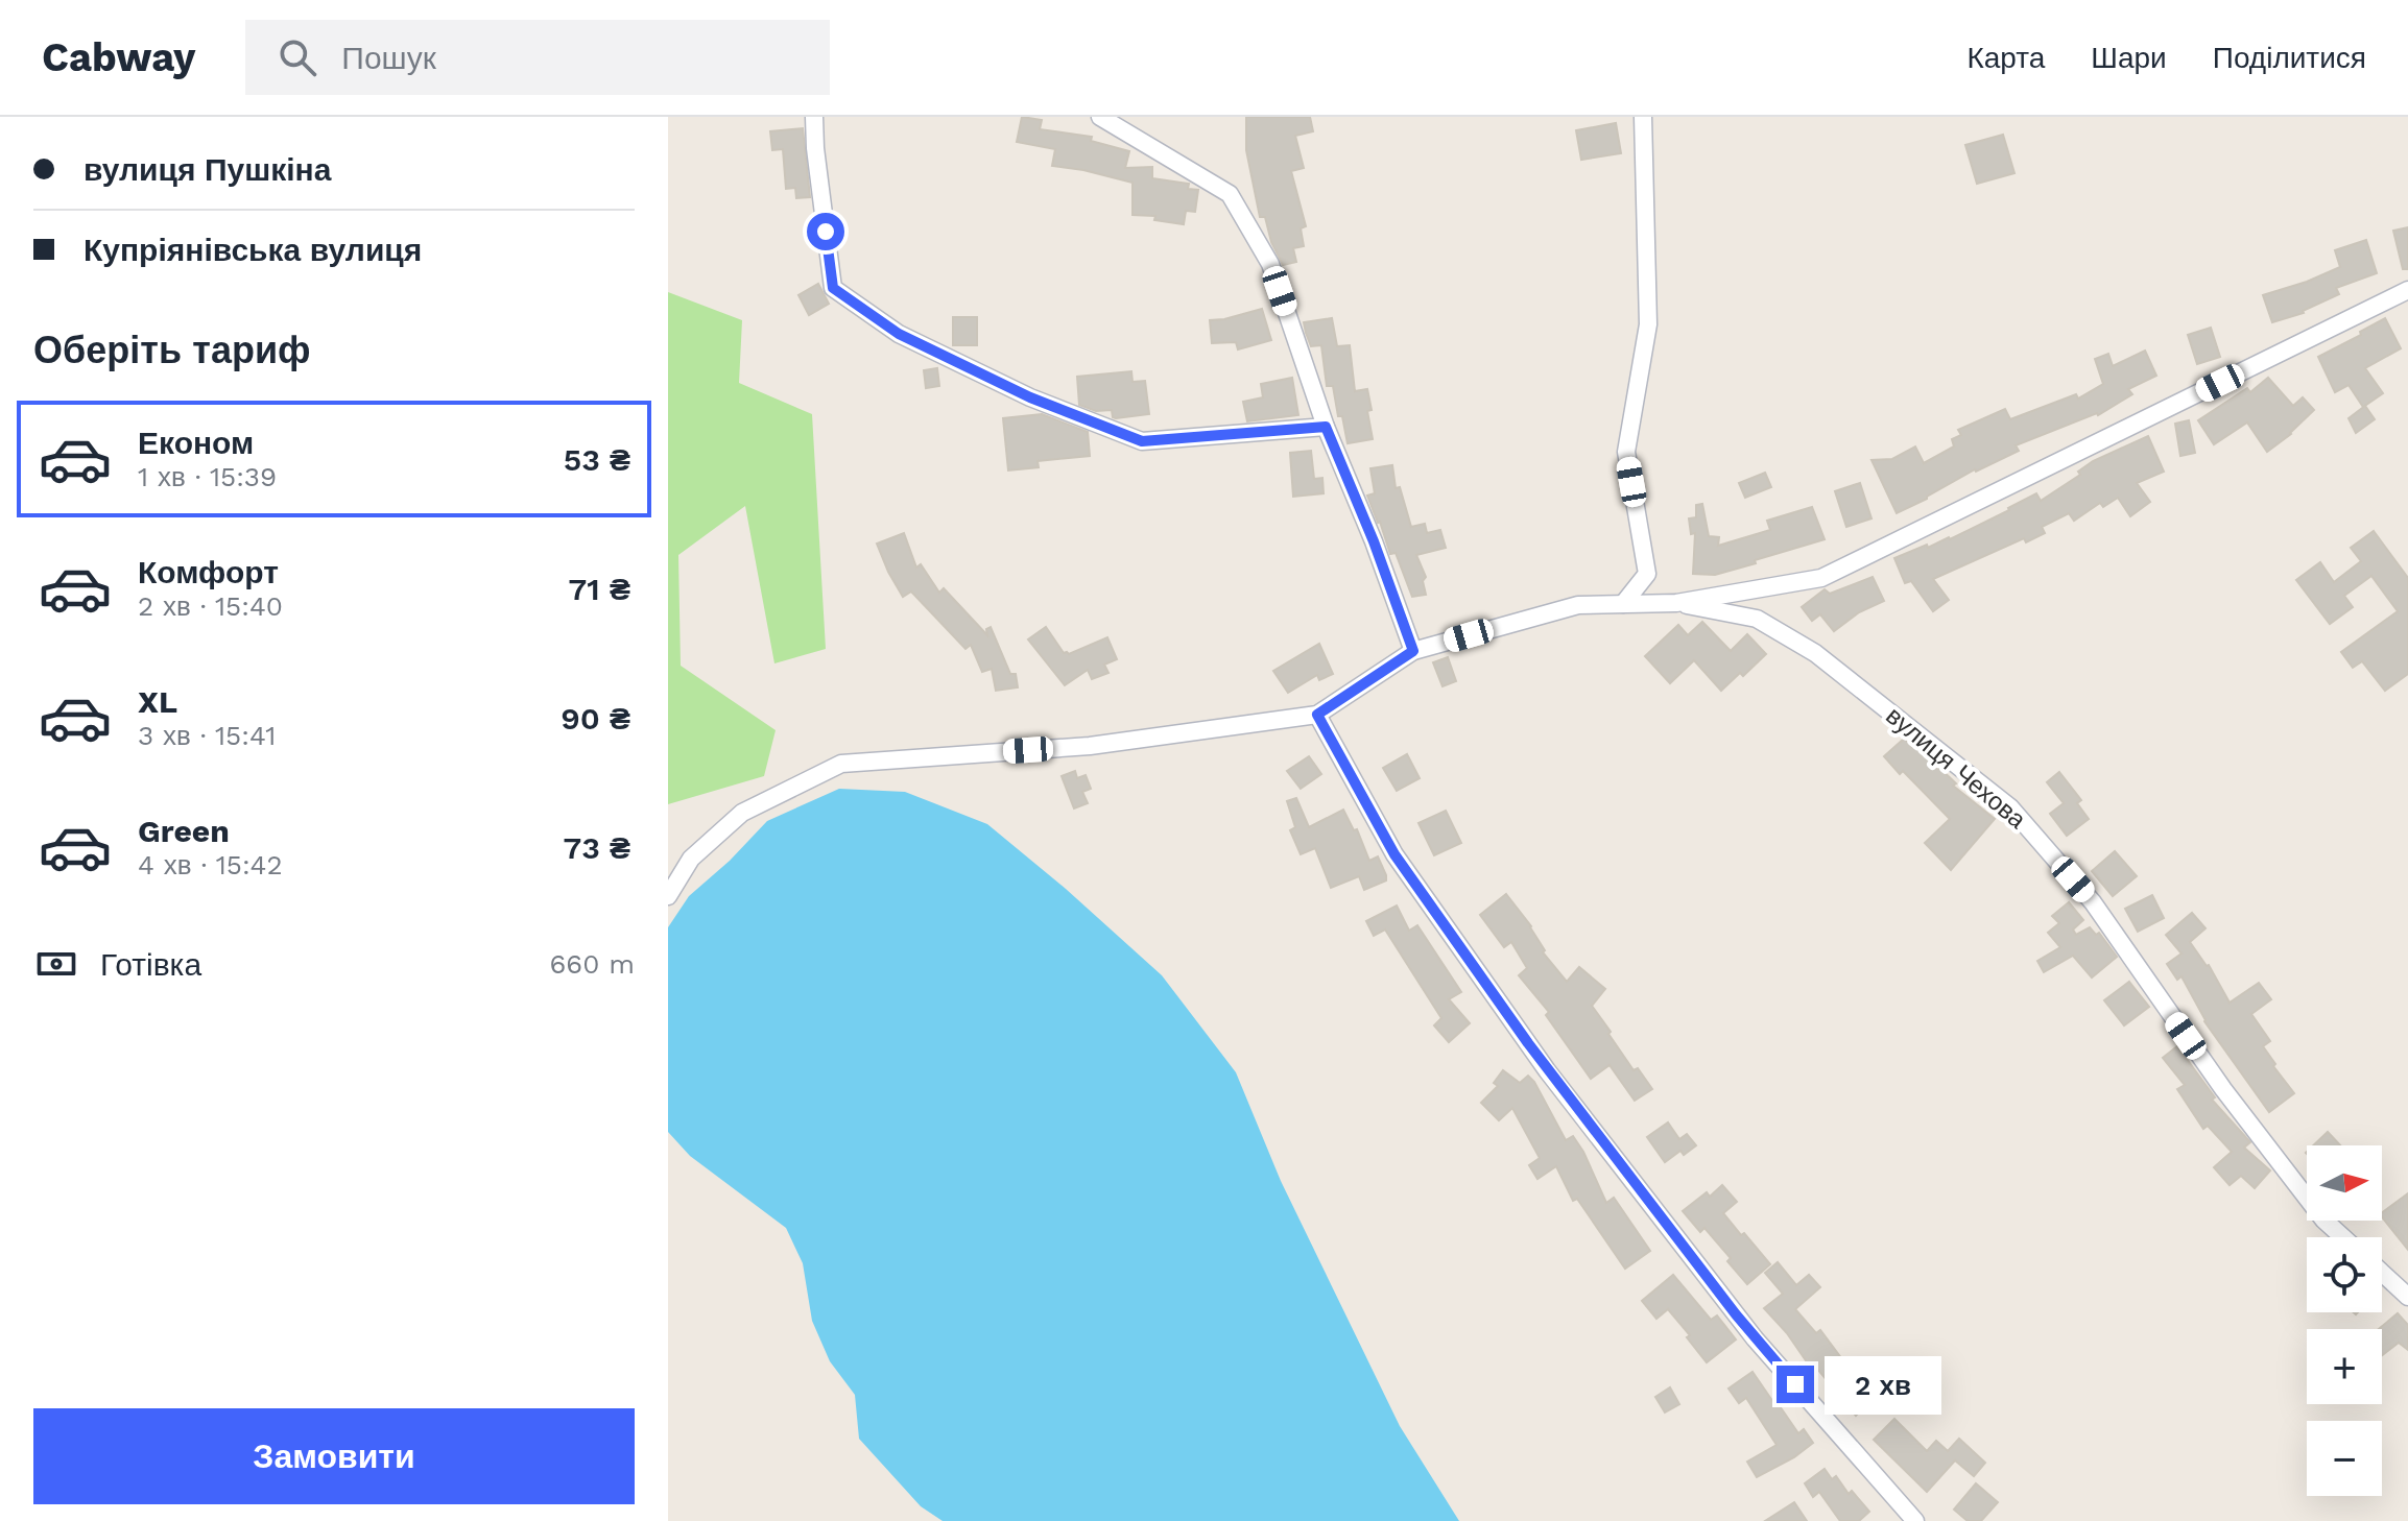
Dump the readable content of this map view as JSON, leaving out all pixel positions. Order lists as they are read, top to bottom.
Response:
{
  "streets": {
    "street": ["вулиця Чехова"]
  },
  "north": "right",
  "page": {
    "header": "Cabway",
    "search": "Пошук",
    "nav": ["Карта", "Шари", "Поділитися"],
    "banner": ["вулиця Пушкіна", "Купріянівська вулиця"],
    "heading": "Оберіть тариф",
    "list": [
      {
        "name": "Економ",
        "note": "1 хв · 15:39",
        "value": "53 ₴"
      },
      {
        "name": "Комфорт",
        "note": "2 хв · 15:40",
        "value": "71 ₴"
      },
      {
        "name": "XL",
        "note": "3 хв · 15:41",
        "value": "90 ₴"
      },
      {
        "name": "Green",
        "note": "4 хв · 15:42",
        "value": "73 ₴"
      }
    ],
    "pay": ["Готівка", "660 m"],
    "map_buttons": ["+", "−"],
    "bubble": "2 хв",
    "buttons": "Замовити"
  }
}
